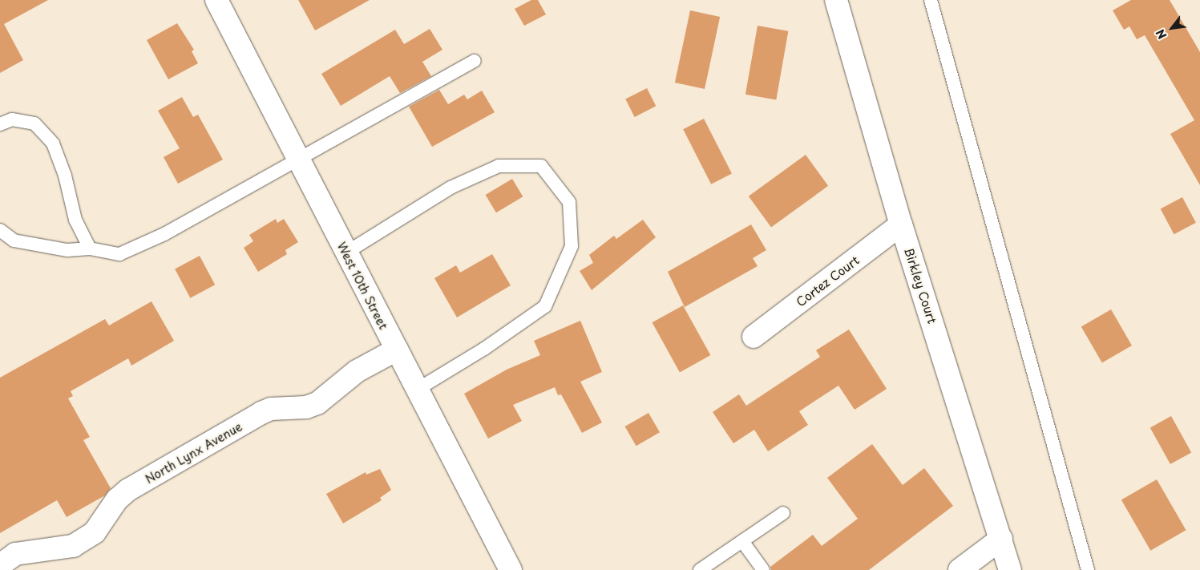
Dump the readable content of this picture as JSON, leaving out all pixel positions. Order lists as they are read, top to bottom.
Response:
{
  "streets": {
    "street": [
      "Cortez Court",
      "West 10th Street",
      "Birkley Court",
      "North Lynx Avenue"
    ]
  },
  "crossings": [
    ["Cortez Court", "Birkley Court"],
    ["West 10th Street", "North Lynx Avenue"]
  ],
  "north": "bottom left"
}
